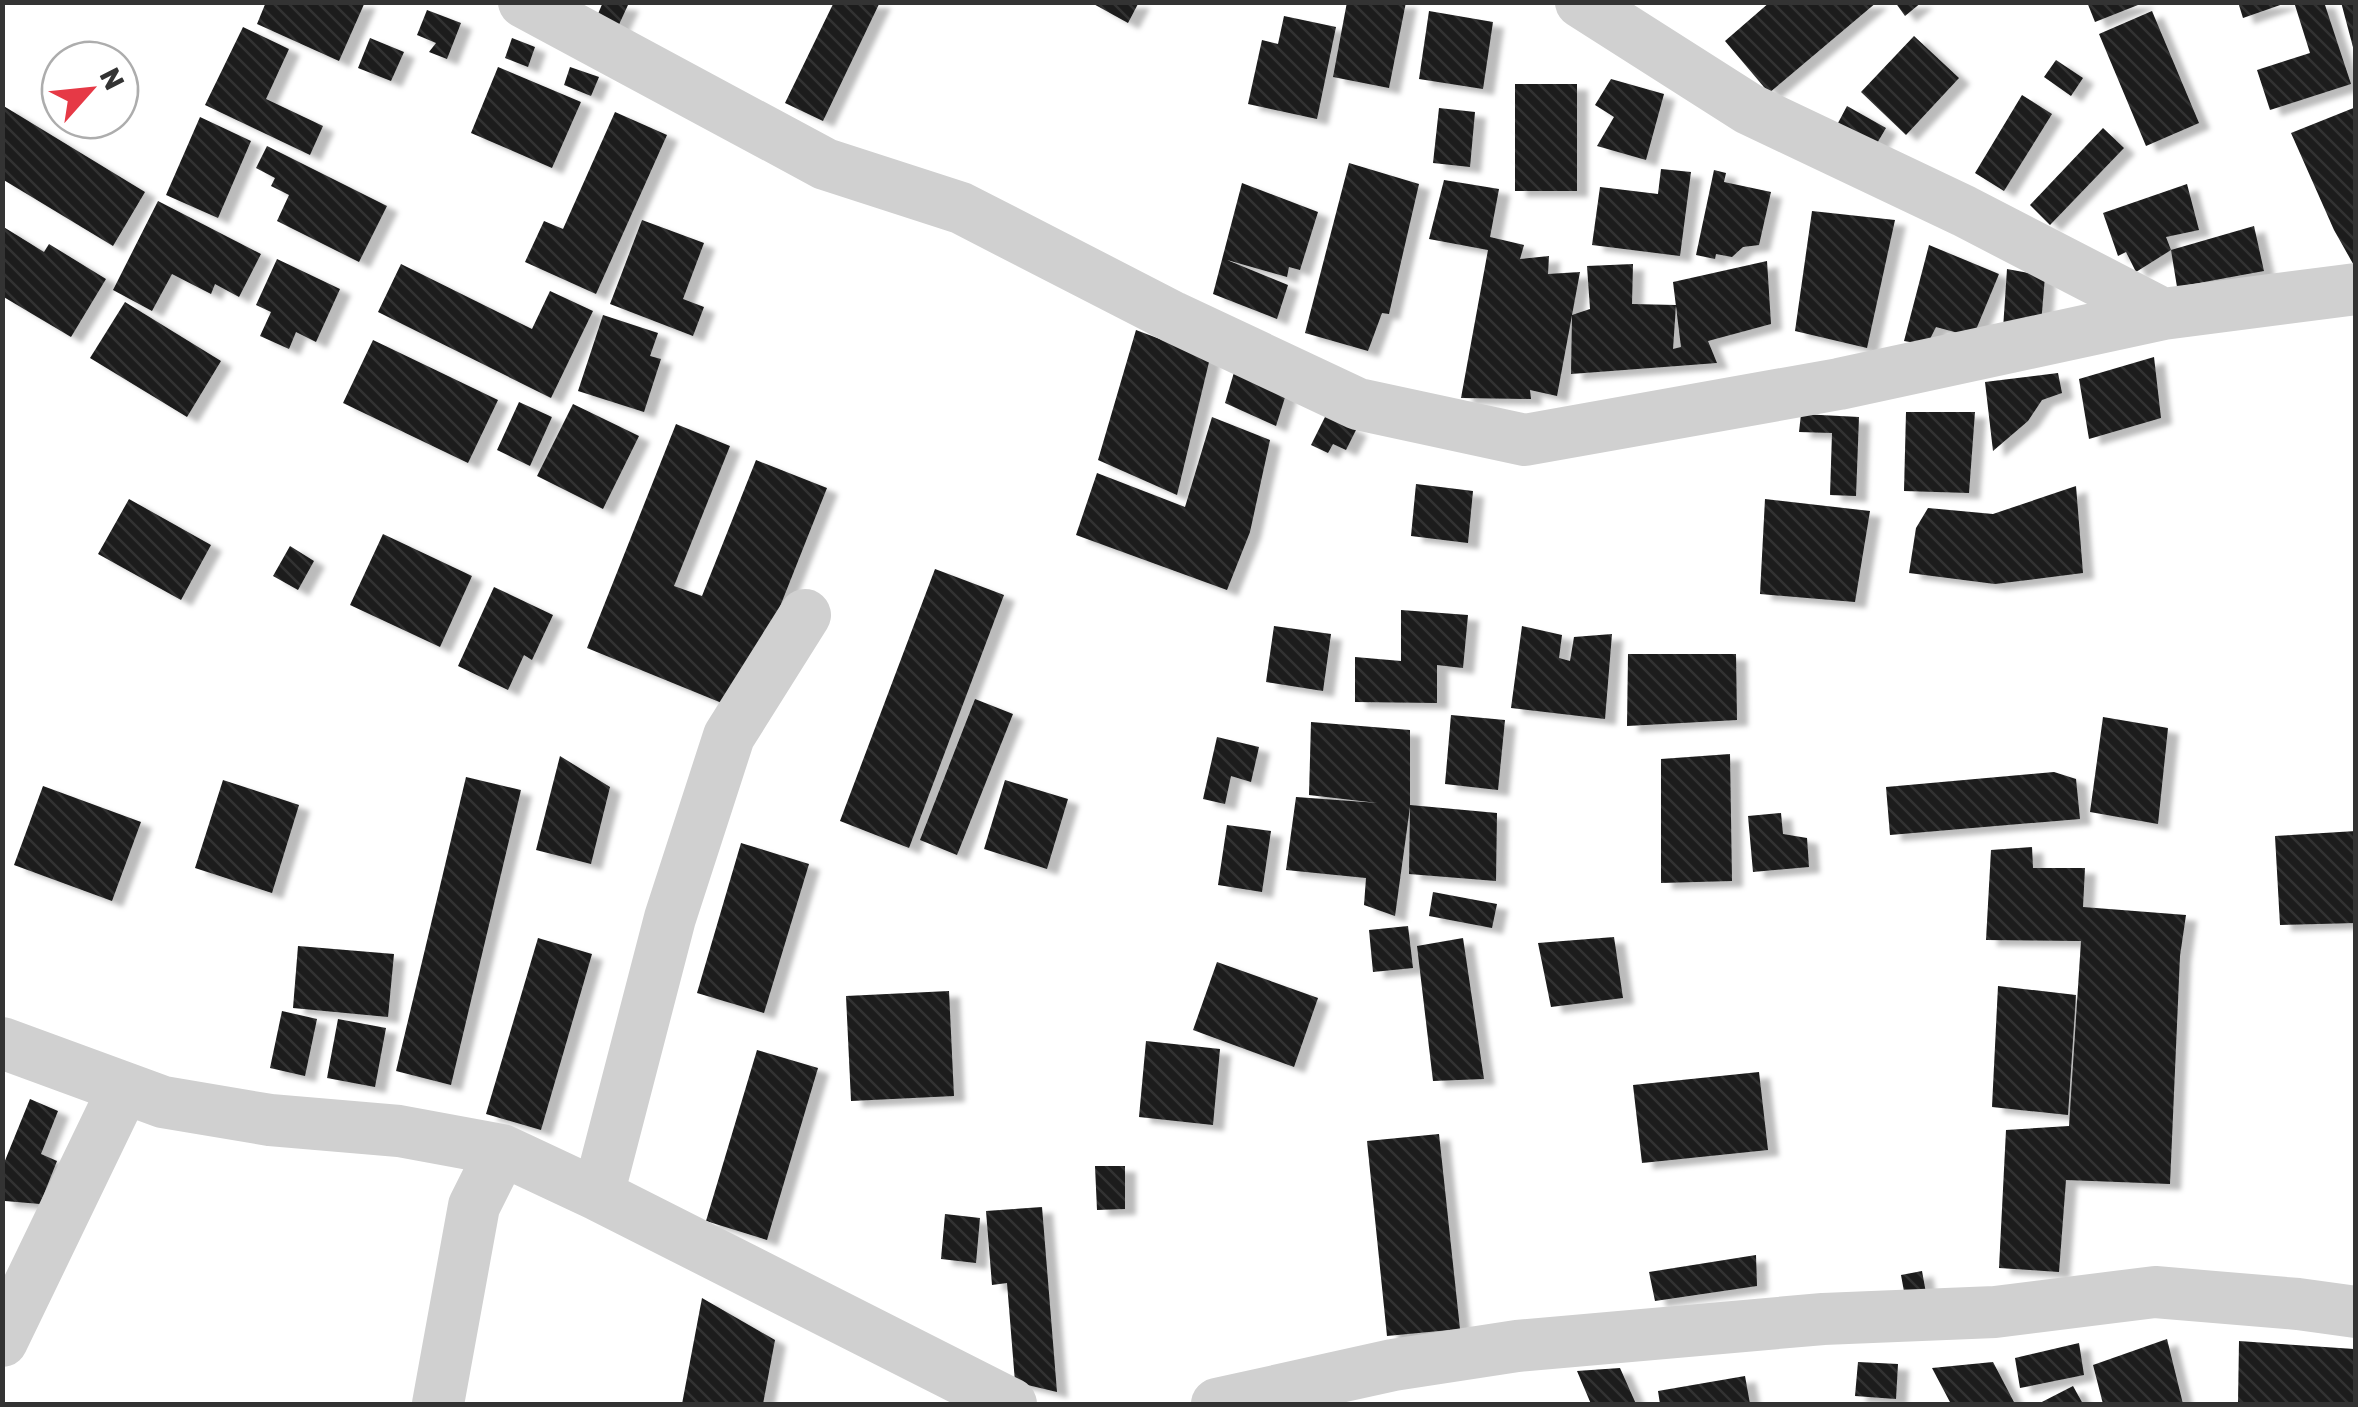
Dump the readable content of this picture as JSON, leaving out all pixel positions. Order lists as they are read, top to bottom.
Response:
{
  "north": "top right"
}
